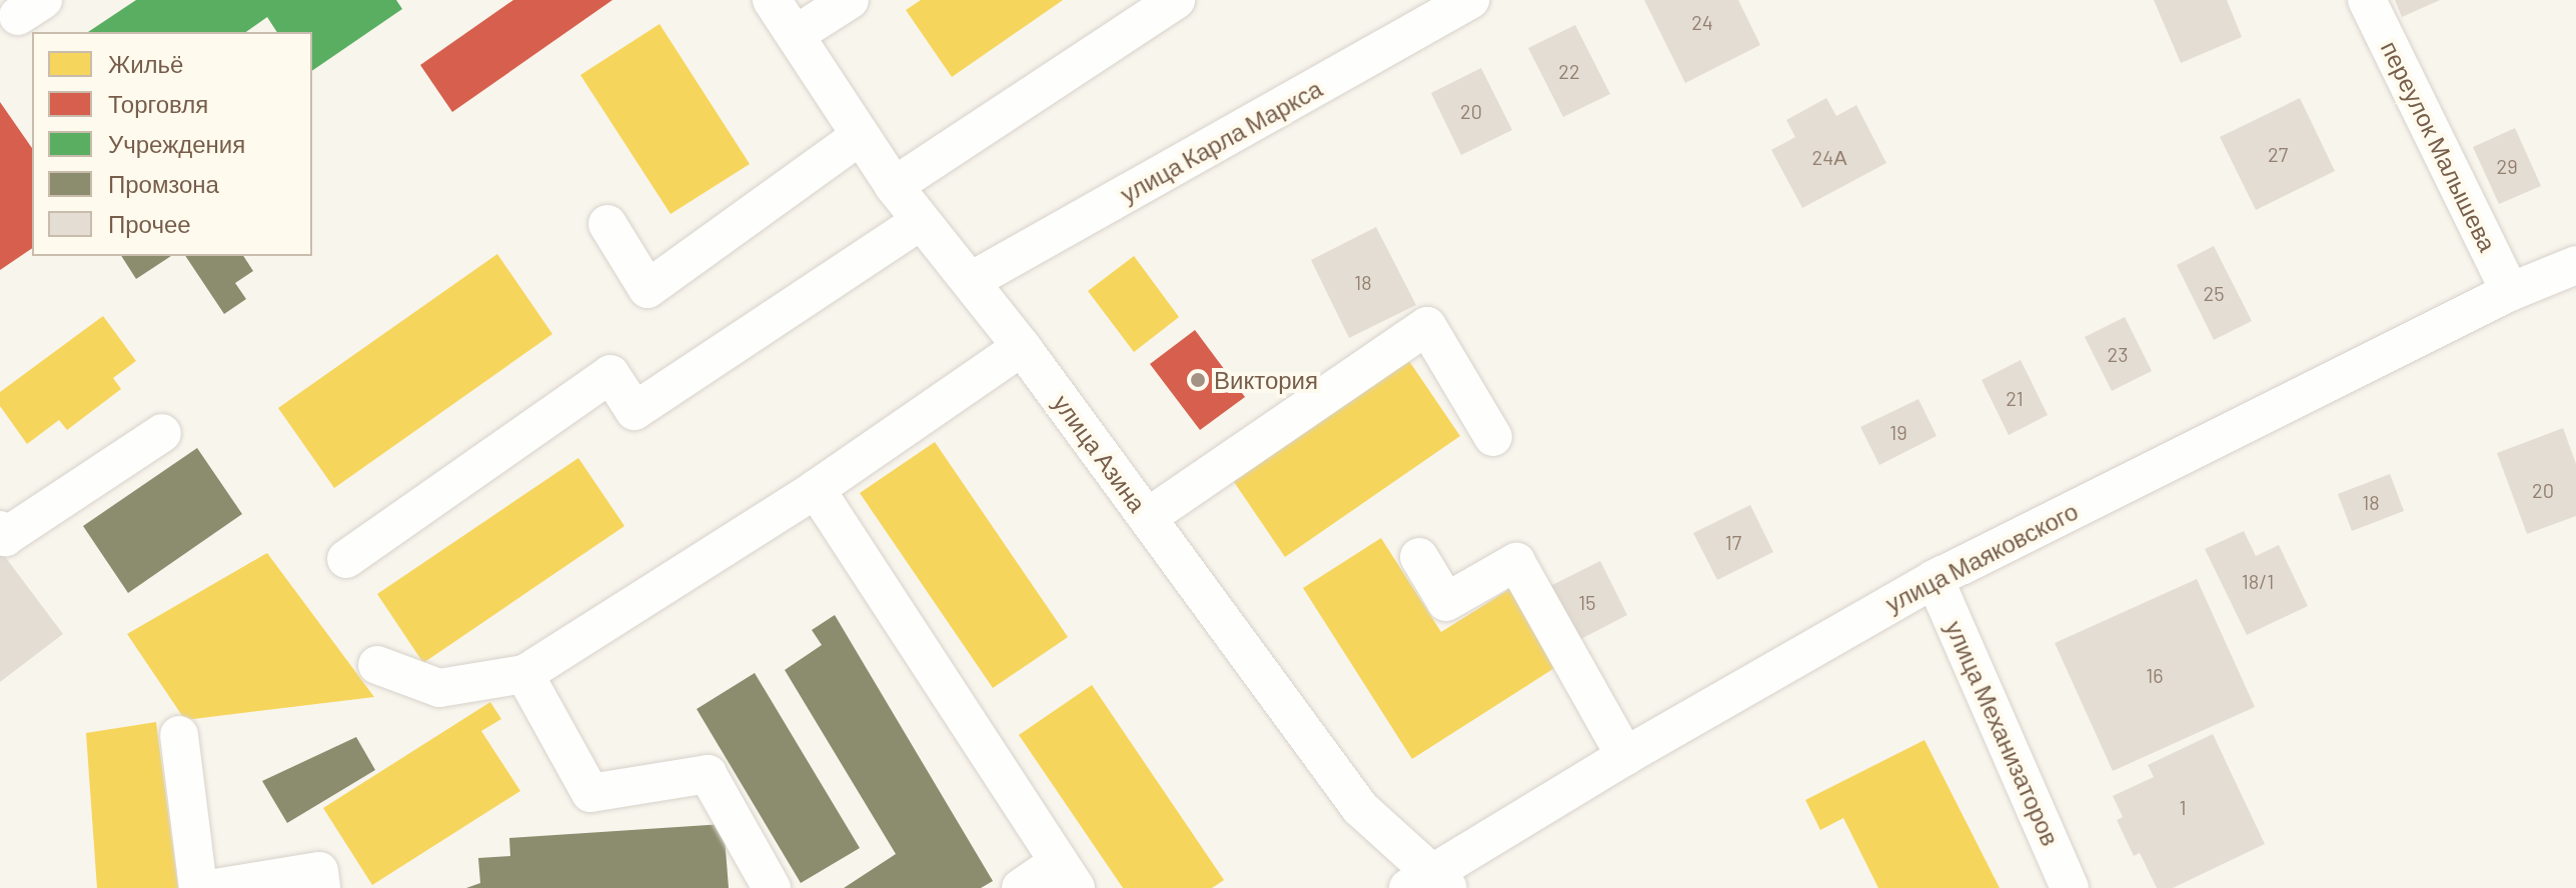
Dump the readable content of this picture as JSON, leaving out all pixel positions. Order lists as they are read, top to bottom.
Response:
{
  "streets": {
    "street": [
      "улица Карла Маркса",
      "переулок Малышева",
      "улица Азина",
      "улица Маяковского",
      "улица Механизаторов"
    ]
  },
  "crossings": [
    ["улица Карла Маркса", "улица Азина"],
    ["переулок Малышева", "улица Маяковского"],
    ["улица Азина", "улица Маяковского"],
    ["улица Маяковского", "улица Механизаторов"]
  ],
  "places": ["Виктория"],
  "house_numbers": [
    "24",
    "22",
    "20",
    "27",
    "24А",
    "29",
    "18",
    "25",
    "23",
    "21",
    "19",
    "20",
    "18",
    "17",
    "18/1",
    "15",
    "16",
    "1"
  ],
  "legend": [
    "Жильё",
    "Торговля",
    "Учреждения",
    "Промзона",
    "Прочее"
  ]
}
